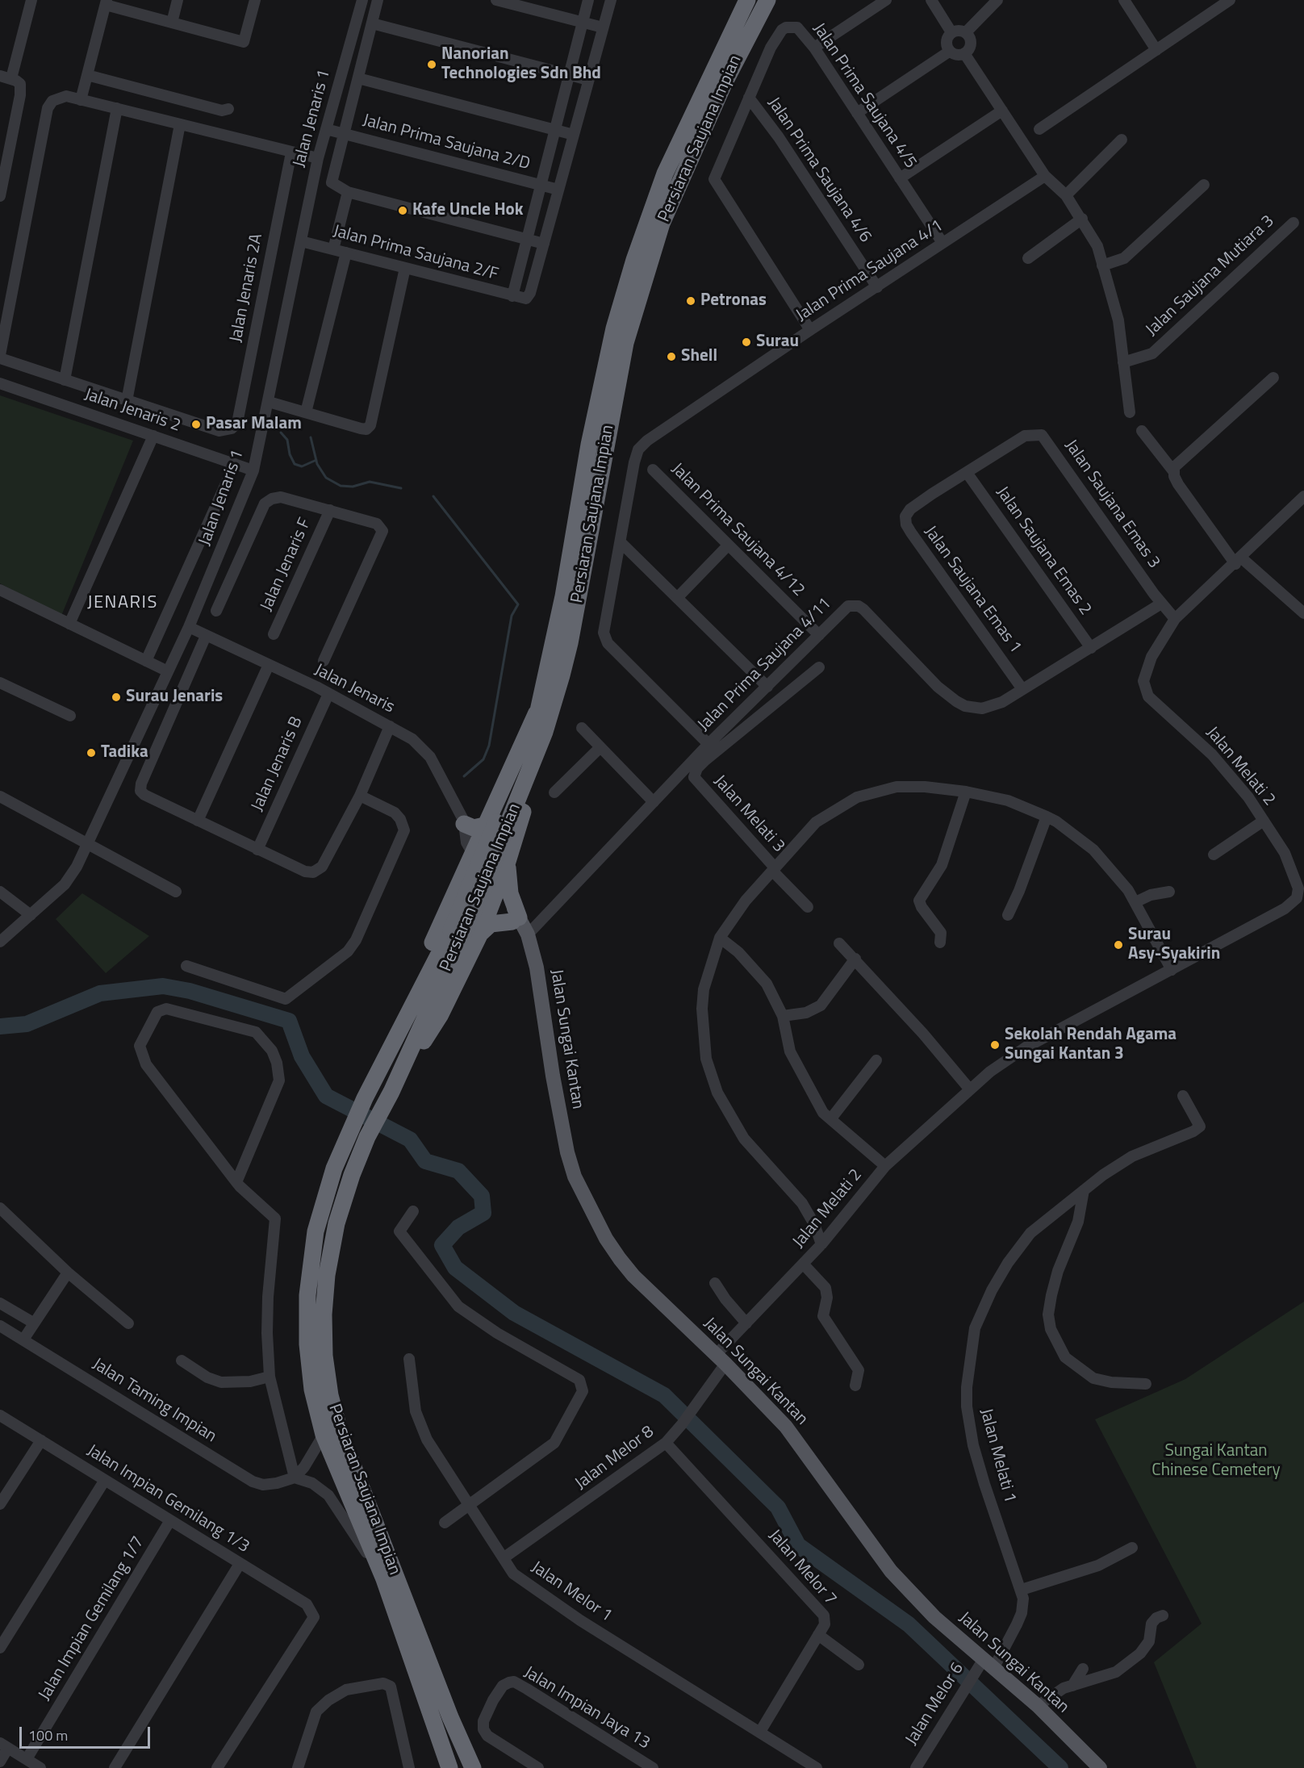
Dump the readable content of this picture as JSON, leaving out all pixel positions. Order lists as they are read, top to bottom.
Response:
{
  "streets": {
    "highway": ["Persiaran Saujana Impian"],
    "main road": ["Jalan Sungai Kantan"],
    "street": [
      "Jalan Prima Saujana 4/5",
      "Jalan Jenaris 1",
      "Jalan Prima Saujana 2/D",
      "Jalan Prima Saujana 4/6",
      "Jalan Prima Saujana 2/F",
      "Jalan Prima Saujana 4/1",
      "Jalan Saujana Mutiara 3",
      "Jalan Jenaris 2A",
      "Jalan Jenaris 2",
      "Jalan Saujana Emas 3",
      "Jalan Prima Saujana 4/12",
      "Jalan Saujana Emas 2",
      "Jalan Jenaris F",
      "Jalan Saujana Emas 1",
      "Jalan Prima Saujana 4/11",
      "Jalan Jenaris",
      "Jalan Jenaris B",
      "Jalan Melati 2",
      "Jalan Melati 3",
      "Jalan Taming Impian",
      "Jalan Melati 1",
      "Jalan Melor 8",
      "Jalan Impian Gemilang 1/3",
      "Jalan Melor 7",
      "Jalan Melor 1",
      "Jalan Impian Gemilang 1/7",
      "Jalan Melor 6",
      "Jalan Impian Jaya 13"
    ]
  },
  "crossings": [
    ["Jalan Prima Saujana 4/5", "Jalan Prima Saujana 4/6"],
    ["Jalan Prima Saujana 4/5", "Jalan Prima Saujana 4/1"],
    ["Jalan Jenaris 1", "Jalan Prima Saujana 2/D"],
    ["Jalan Jenaris 1", "Jalan Prima Saujana 2/F"],
    ["Jalan Jenaris 1", "Jalan Jenaris 2"],
    ["Jalan Jenaris 1", "Jalan Jenaris"],
    ["Jalan Prima Saujana 4/6", "Jalan Prima Saujana 4/1"],
    ["Jalan Prima Saujana 4/1", "Jalan Prima Saujana 4/11"],
    ["Jalan Saujana Emas 3", "Jalan Saujana Emas 2"],
    ["Jalan Saujana Emas 3", "Jalan Saujana Emas 1"],
    ["Jalan Saujana Emas 3", "Jalan Prima Saujana 4/11"],
    ["Jalan Prima Saujana 4/12", "Jalan Prima Saujana 4/11"],
    ["Jalan Saujana Emas 2", "Jalan Saujana Emas 1"],
    ["Jalan Saujana Emas 2", "Jalan Prima Saujana 4/11"],
    ["Jalan Saujana Emas 1", "Jalan Prima Saujana 4/11"],
    ["Jalan Prima Saujana 4/11", "Jalan Sungai Kantan"],
    ["Jalan Jenaris", "Jalan Jenaris B"],
    ["Jalan Jenaris", "Jalan Sungai Kantan"],
    ["Jalan Melati 2", "Jalan Melati 3"],
    ["Jalan Melati 2", "Jalan Sungai Kantan"],
    ["Jalan Melati 2", "Jalan Melor 8"],
    ["Jalan Sungai Kantan", "Jalan Melati 1"],
    ["Jalan Sungai Kantan", "Jalan Melor 8"],
    ["Jalan Sungai Kantan", "Jalan Melor 6"],
    ["Jalan Melati 1", "Jalan Melor 6"],
    ["Jalan Melor 8", "Jalan Melor 7"],
    ["Jalan Melor 8", "Jalan Melor 1"],
    ["Jalan Impian Gemilang 1/3", "Jalan Impian Gemilang 1/7"],
    ["Jalan Melor 7", "Jalan Melor 1"]
  ],
  "districts": ["JENARIS"],
  "parks": ["Sungai Kantan Chinese Cemetery"],
  "places": [
    "Nanorian Technologies Sdn Bhd",
    "Kafe Uncle Hok",
    "Petronas",
    "Surau",
    "Shell",
    "Pasar Malam",
    "Surau Jenaris",
    "Tadika",
    "Surau Asy-Syakirin",
    "Sekolah Rendah Agama Sungai Kantan 3"
  ],
  "scale_bar": "100 m"
}
